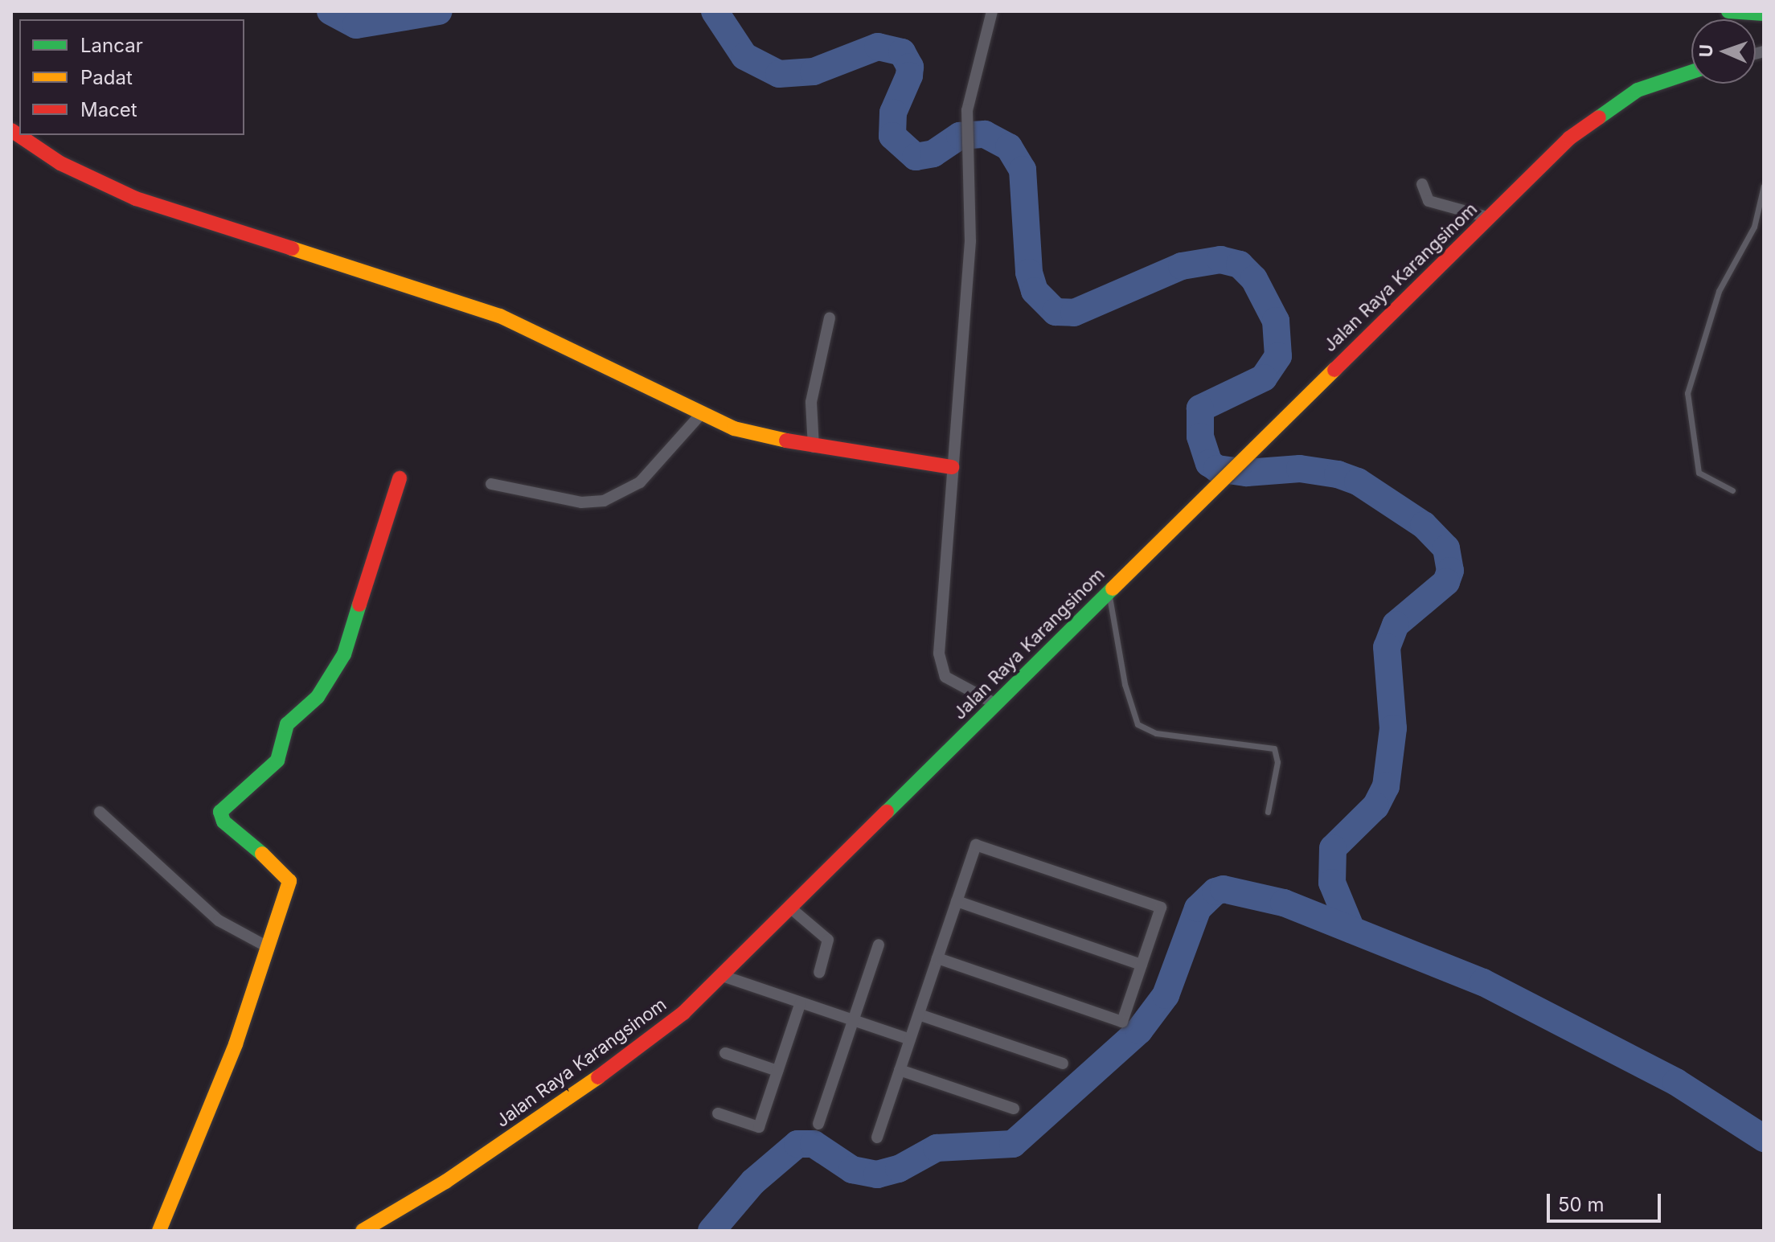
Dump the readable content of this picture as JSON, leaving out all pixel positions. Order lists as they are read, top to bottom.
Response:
{
  "streets": {
    "street": ["Jalan Raya Karangsinom"]
  },
  "legend": ["Lancar", "Padat", "Macet"],
  "scale_bar": "50 m",
  "north": "left"
}
